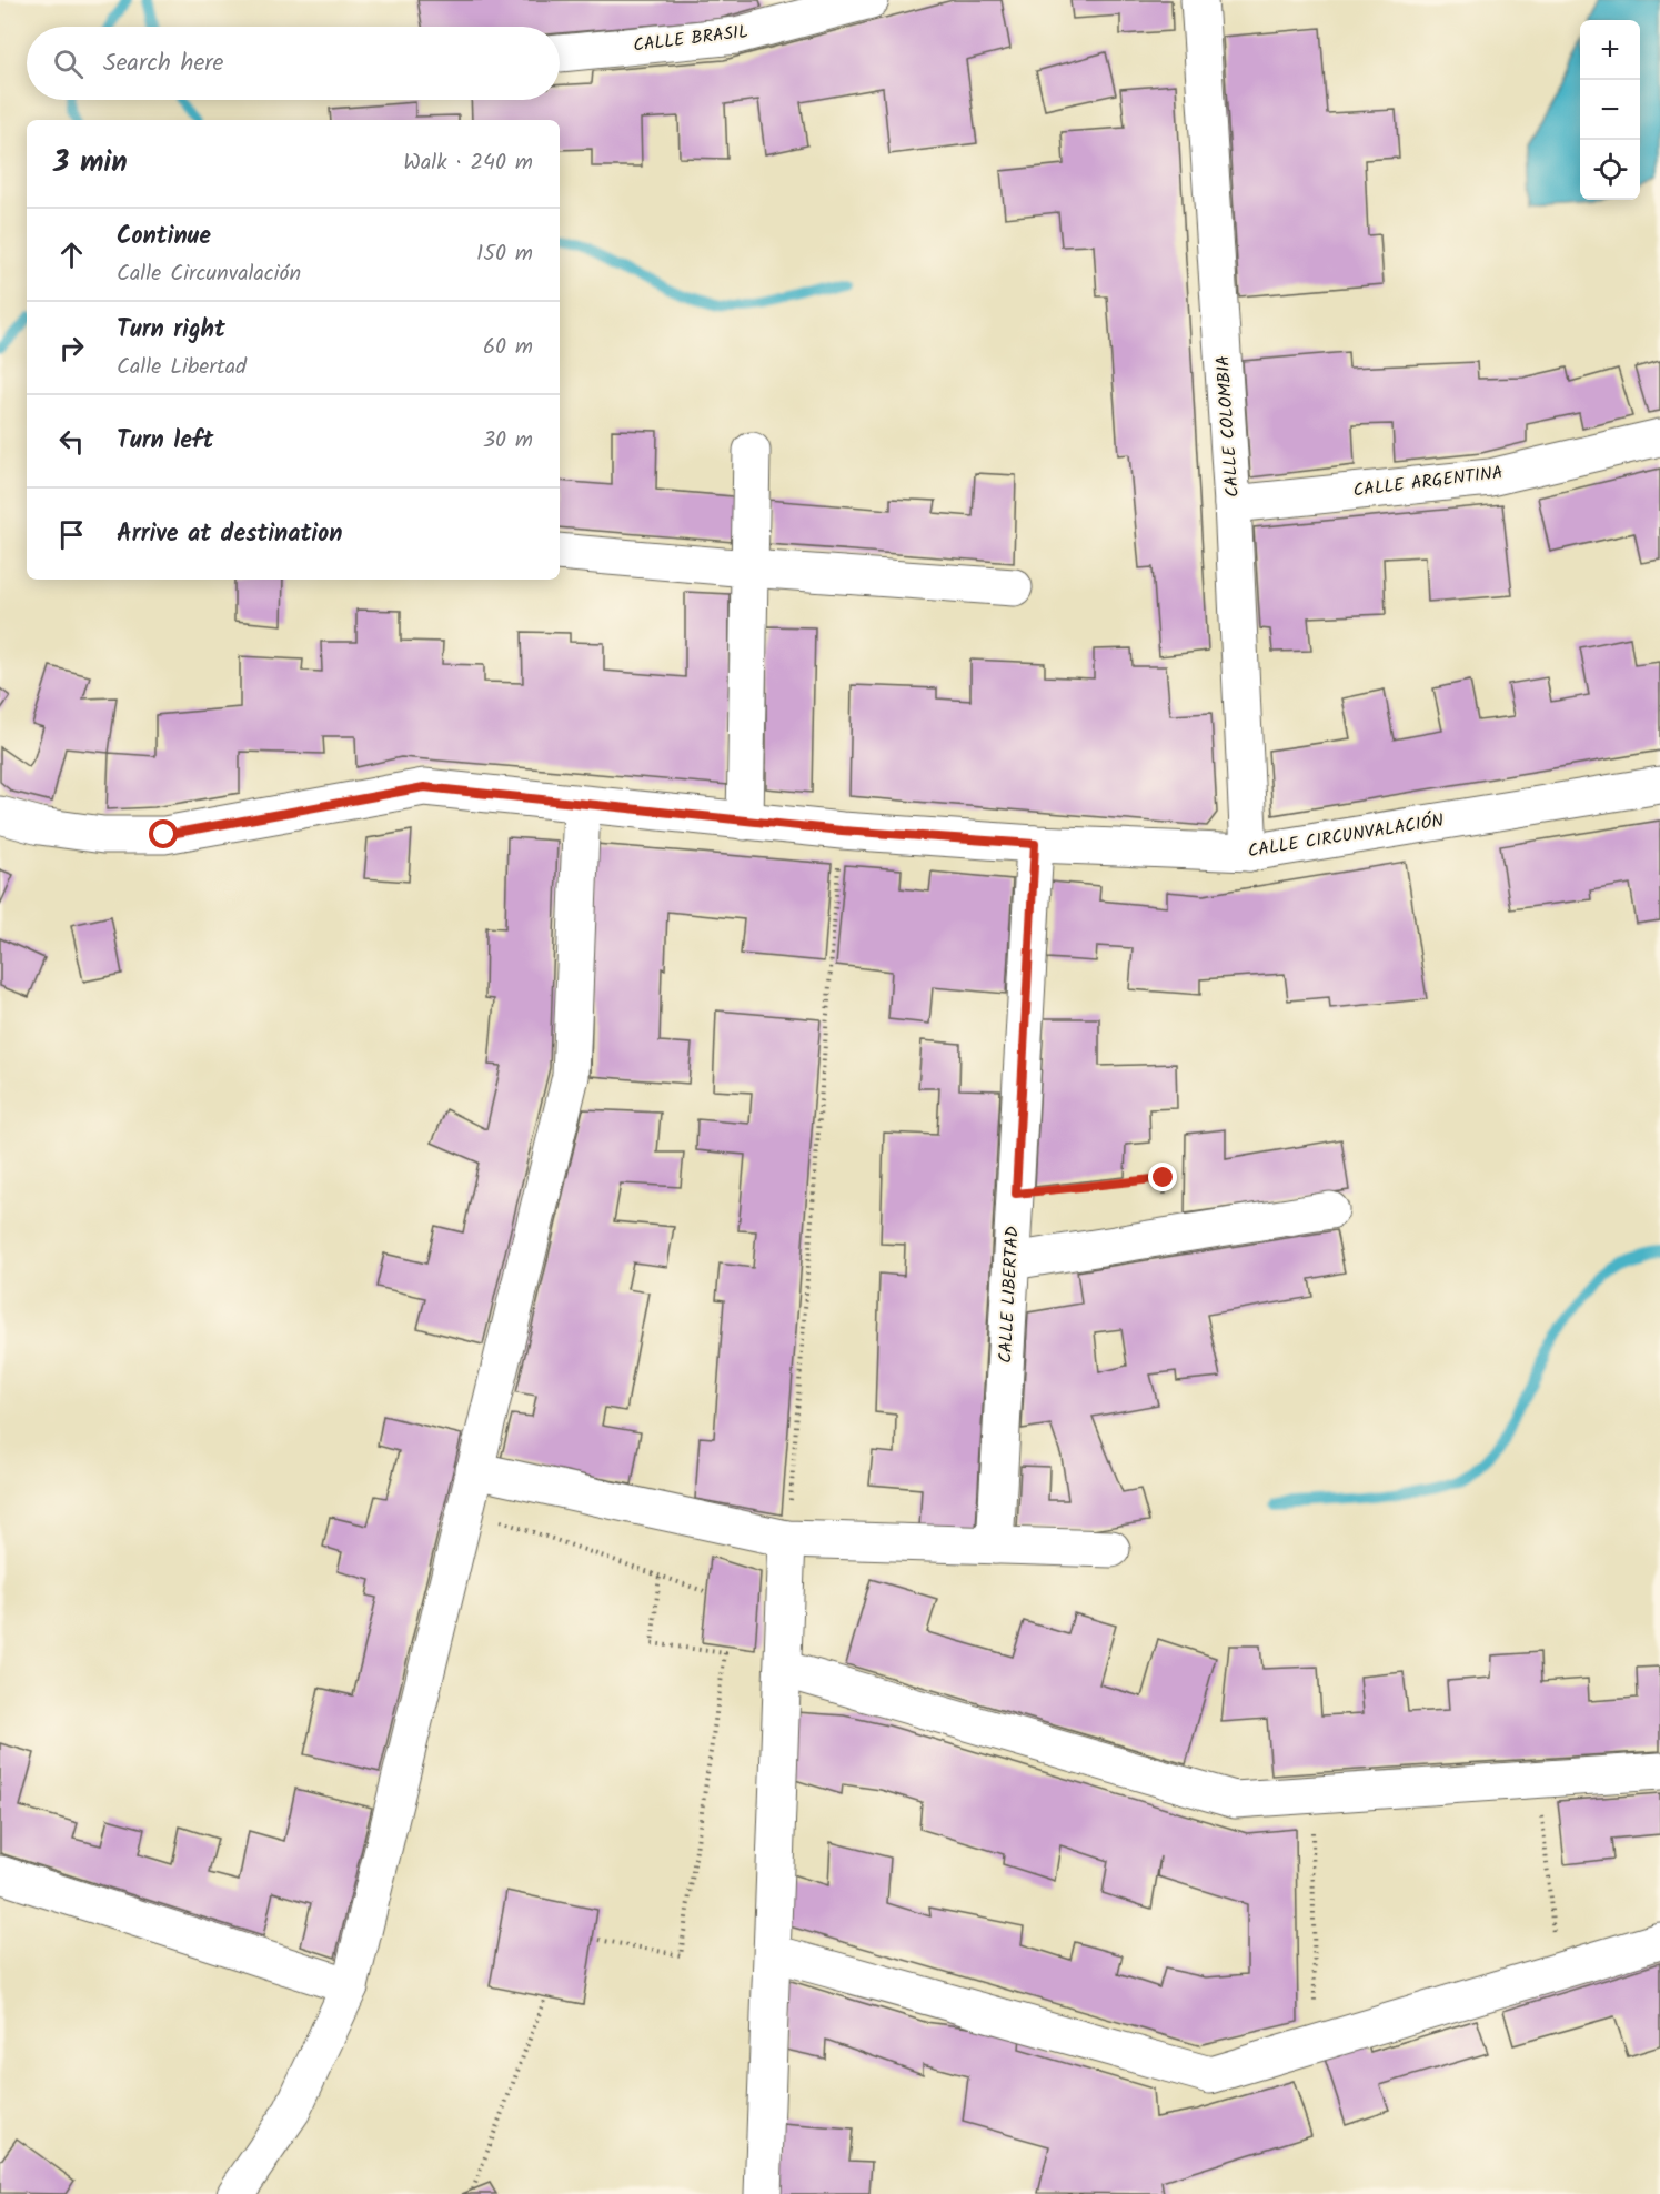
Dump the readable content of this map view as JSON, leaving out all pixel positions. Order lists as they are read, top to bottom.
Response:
{
  "streets": {
    "street": [
      "CALLE BRASIL",
      "CALLE COLOMBIA",
      "CALLE ARGENTINA",
      "CALLE CIRCUNVALACIÓN",
      "CALLE LIBERTAD"
    ]
  },
  "crossings": [
    ["CALLE COLOMBIA", "CALLE ARGENTINA"],
    ["CALLE COLOMBIA", "CALLE CIRCUNVALACIÓN"],
    ["CALLE CIRCUNVALACIÓN", "CALLE LIBERTAD"]
  ],
  "page": {
    "map_buttons": ["+", "−"],
    "search": "Search here",
    "heading": ["3 min", "Walk · 240 m"],
    "list": [
      ["Continue", "Calle Circunvalación", "150 m"],
      ["Turn right", "Calle Libertad", "60 m"],
      ["Turn left", "30 m"],
      "Arrive at destination"
    ]
  }
}
